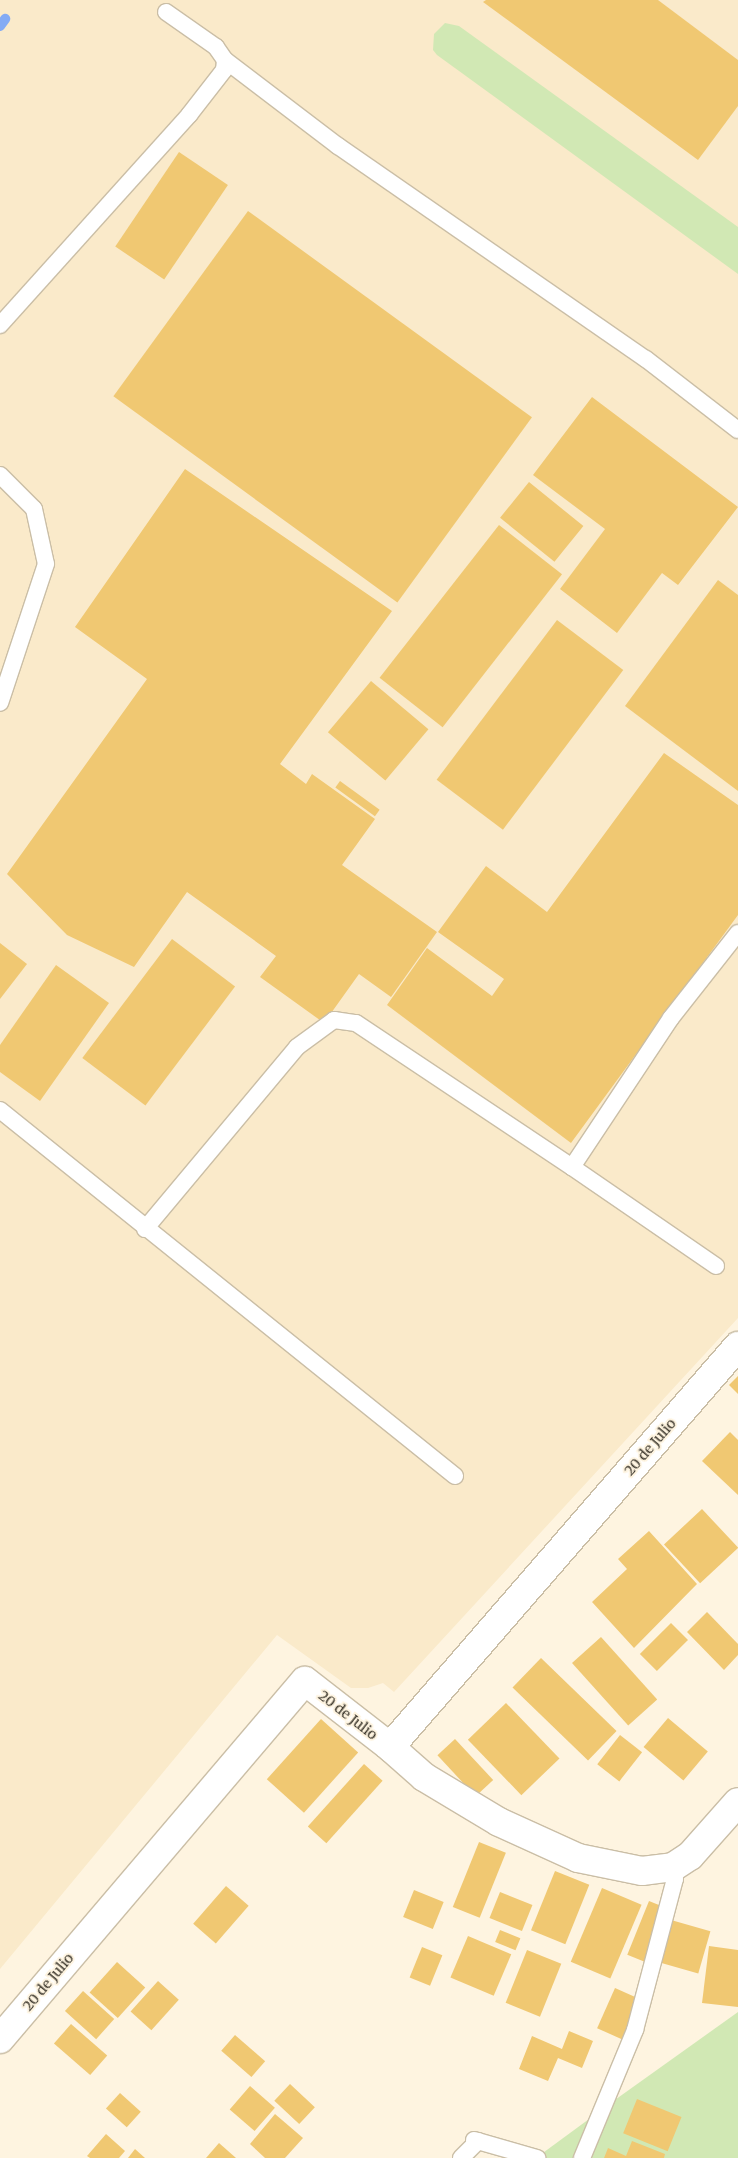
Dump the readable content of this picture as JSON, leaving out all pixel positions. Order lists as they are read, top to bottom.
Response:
{
  "streets": {
    "street": ["20 de Julio"]
  }
}
